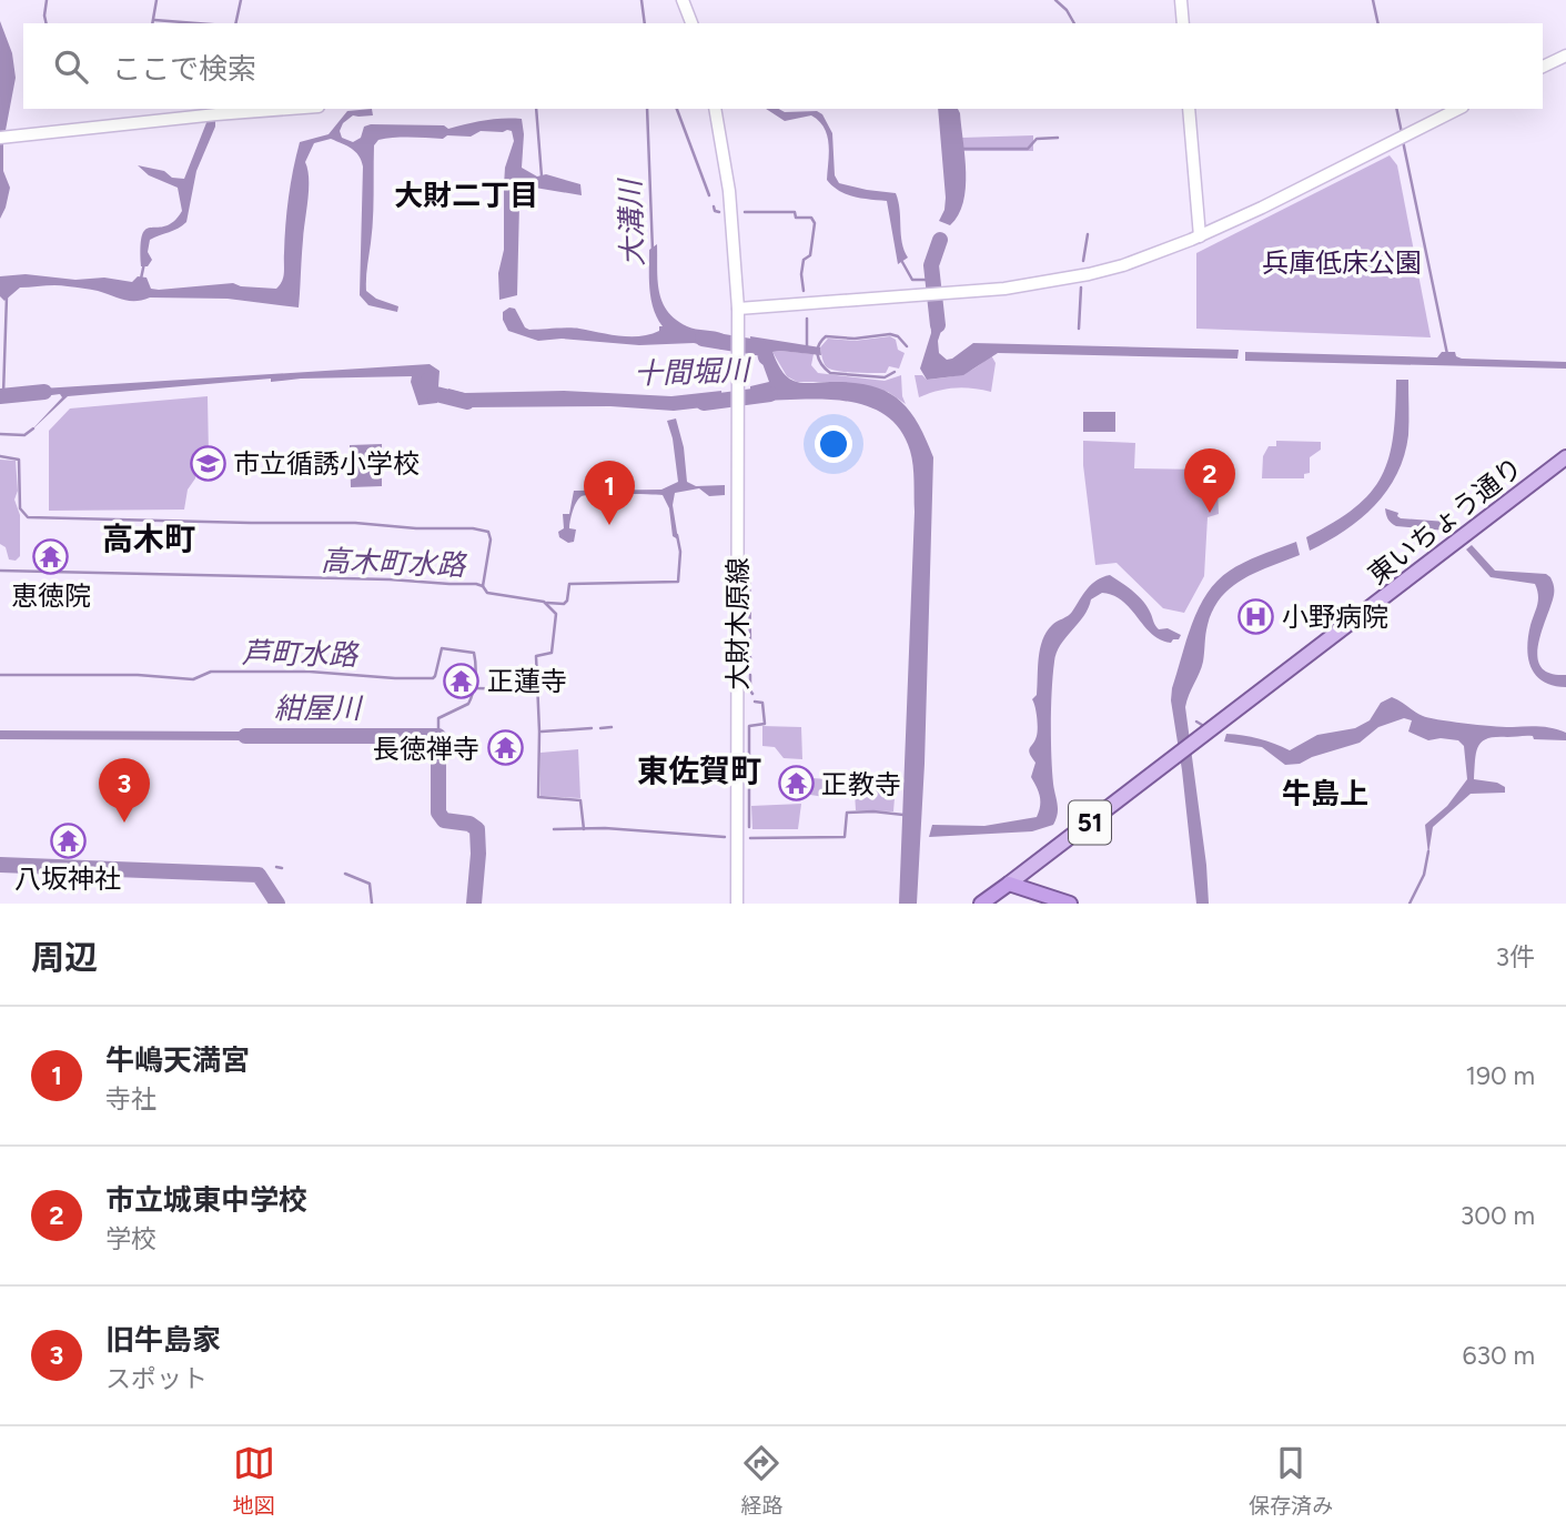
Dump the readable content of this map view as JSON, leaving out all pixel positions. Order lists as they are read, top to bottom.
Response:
{
  "streets": {
    "highway": ["東いちょう通り"],
    "main road": ["51"],
    "street": ["大財木原線"]
  },
  "districts": [
    "大財二丁目",
    "高木町",
    "東佐賀町",
    "牛島上"
  ],
  "water": [
    "大溝川",
    "十間堀川",
    "高木町水路",
    "芦町水路",
    "紺屋川"
  ],
  "parks": ["兵庫低床公園"],
  "places": {
    "school or university": ["市立循誘小学校"],
    "temple": [
      "恵徳院",
      "正蓮寺",
      "長徳禅寺",
      "正教寺",
      "八坂神社"
    ],
    "hospital": ["小野病院"]
  },
  "page": {
    "search": "ここで検索",
    "pins": ["2", "1", "3"],
    "heading": ["周辺", "3件"],
    "list": [
      {
        "mark": "1",
        "name": "牛嶋天満宮",
        "note": "寺社",
        "value": "190 m"
      },
      {
        "mark": "2",
        "name": "市立城東中学校",
        "note": "学校",
        "value": "300 m"
      },
      {
        "mark": "3",
        "name": "旧牛島家",
        "note": "スポット",
        "value": "630 m"
      }
    ],
    "nav": ["地図", "経路", "保存済み"]
  }
}
